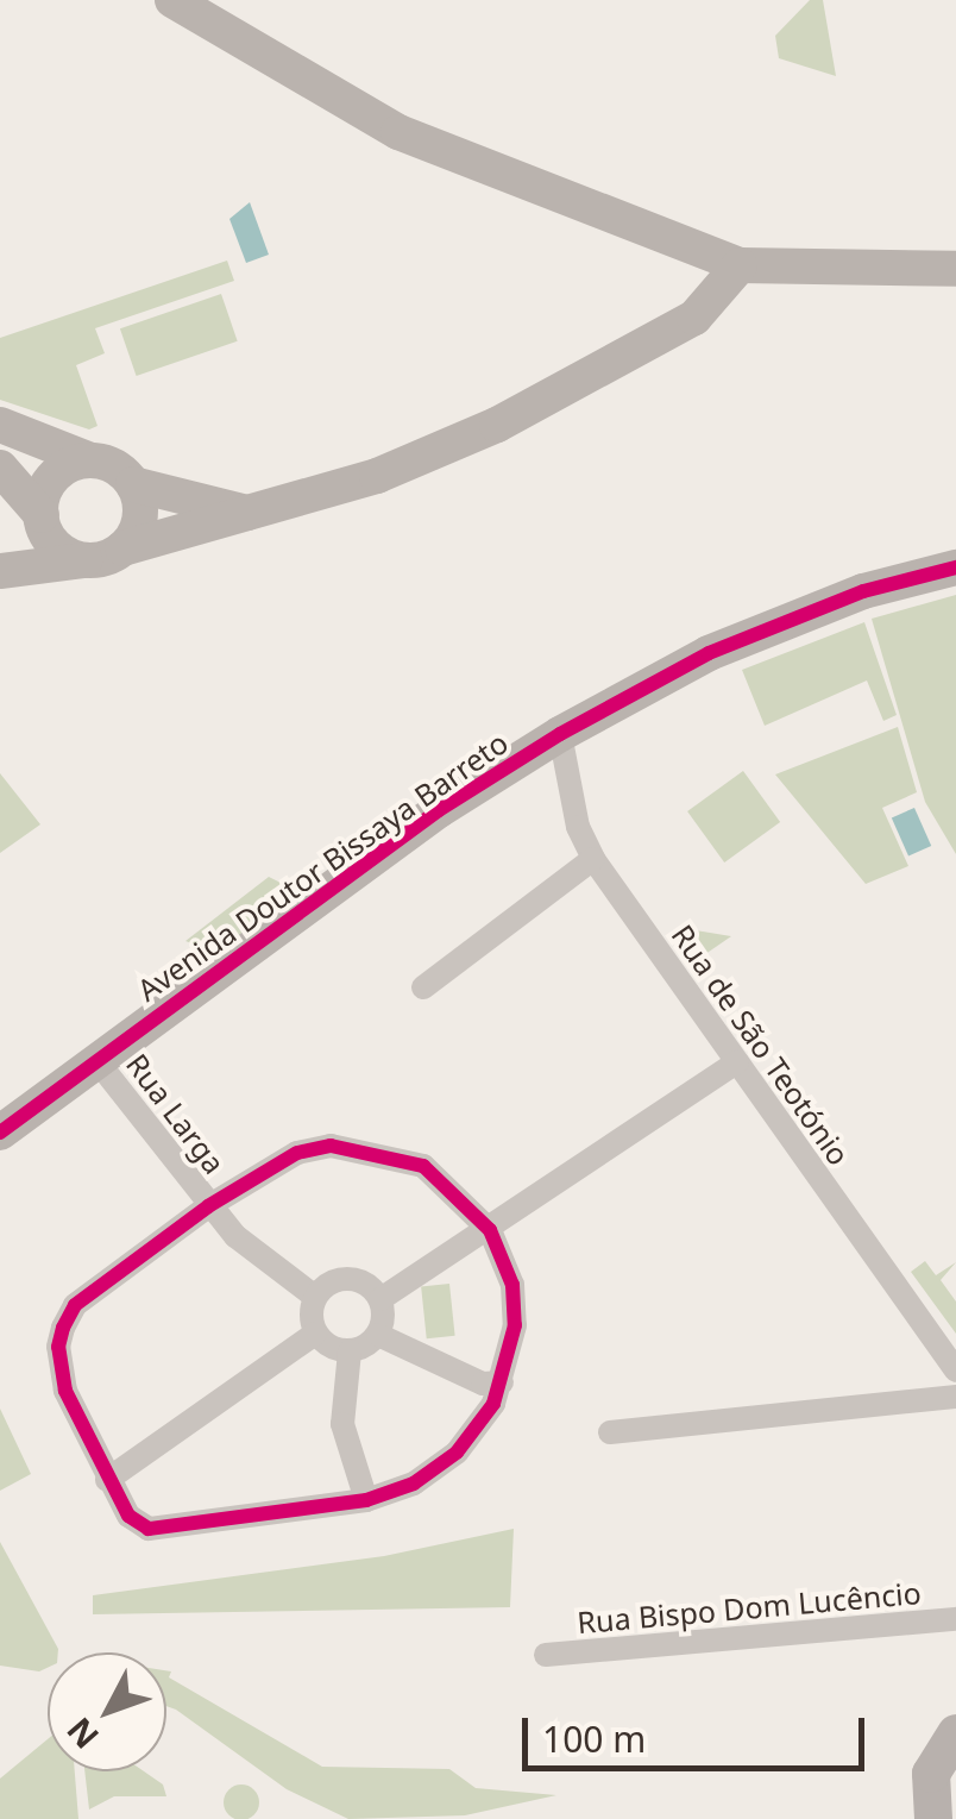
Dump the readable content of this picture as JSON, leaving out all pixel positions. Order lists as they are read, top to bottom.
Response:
{
  "streets": {
    "street": [
      "Avenida Doutor Bissaya Barreto",
      "Rua de São Teotónio",
      "Rua Larga",
      "Rua Bispo Dom Lucêncio"
    ]
  },
  "crossings": [
    ["Avenida Doutor Bissaya Barreto", "Rua de São Teotónio"],
    ["Avenida Doutor Bissaya Barreto", "Rua Larga"]
  ],
  "scale_bar": "100 m",
  "north": "bottom left"
}
